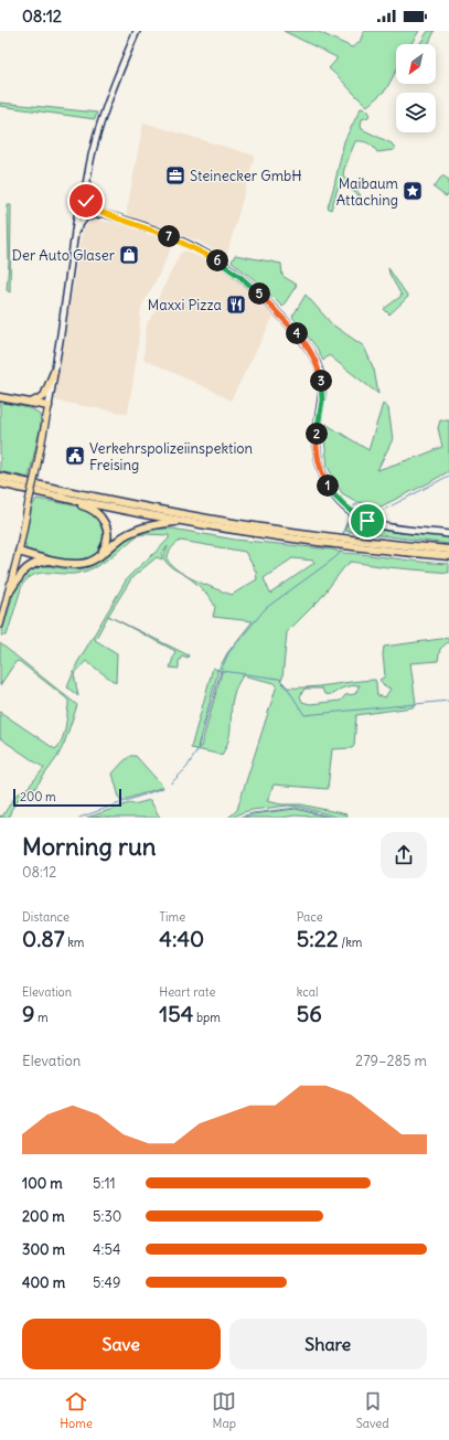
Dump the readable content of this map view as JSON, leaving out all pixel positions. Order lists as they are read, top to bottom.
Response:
{
  "places": {
    "office": ["Steinecker GmbH"],
    "place": ["Maibaum Attaching"],
    "shop": ["Der Auto Glaser"],
    "restaurant": ["Maxxi Pizza"],
    "public building": ["Verkehrspolizeiinspektion Freising"]
  },
  "scale_bar": "200 m",
  "north": "bottom left",
  "page": {
    "status": "08:12",
    "pins": [
      "7",
      "6",
      "5",
      "4",
      "3",
      "2",
      "1"
    ],
    "scale": "200 m",
    "heading": ["Morning run", "08:12"],
    "stats": [
      ["Distance", "0.87 km"],
      ["Time", "4:40"],
      ["Pace", "5:22 /km"],
      ["Elevation", "9 m"],
      ["Heart rate", "154 bpm"],
      ["kcal", "56"]
    ],
    "chart": ["Elevation", "279–285 m"],
    "list": [
      {
        "name": "100 m",
        "note": "5:11"
      },
      {
        "name": "200 m",
        "note": "5:30"
      },
      {
        "name": "300 m",
        "note": "4:54"
      },
      {
        "name": "400 m",
        "note": "5:49"
      }
    ],
    "buttons": ["Save", "Share"],
    "tabs": ["Home", "Map", "Saved"]
  }
}
